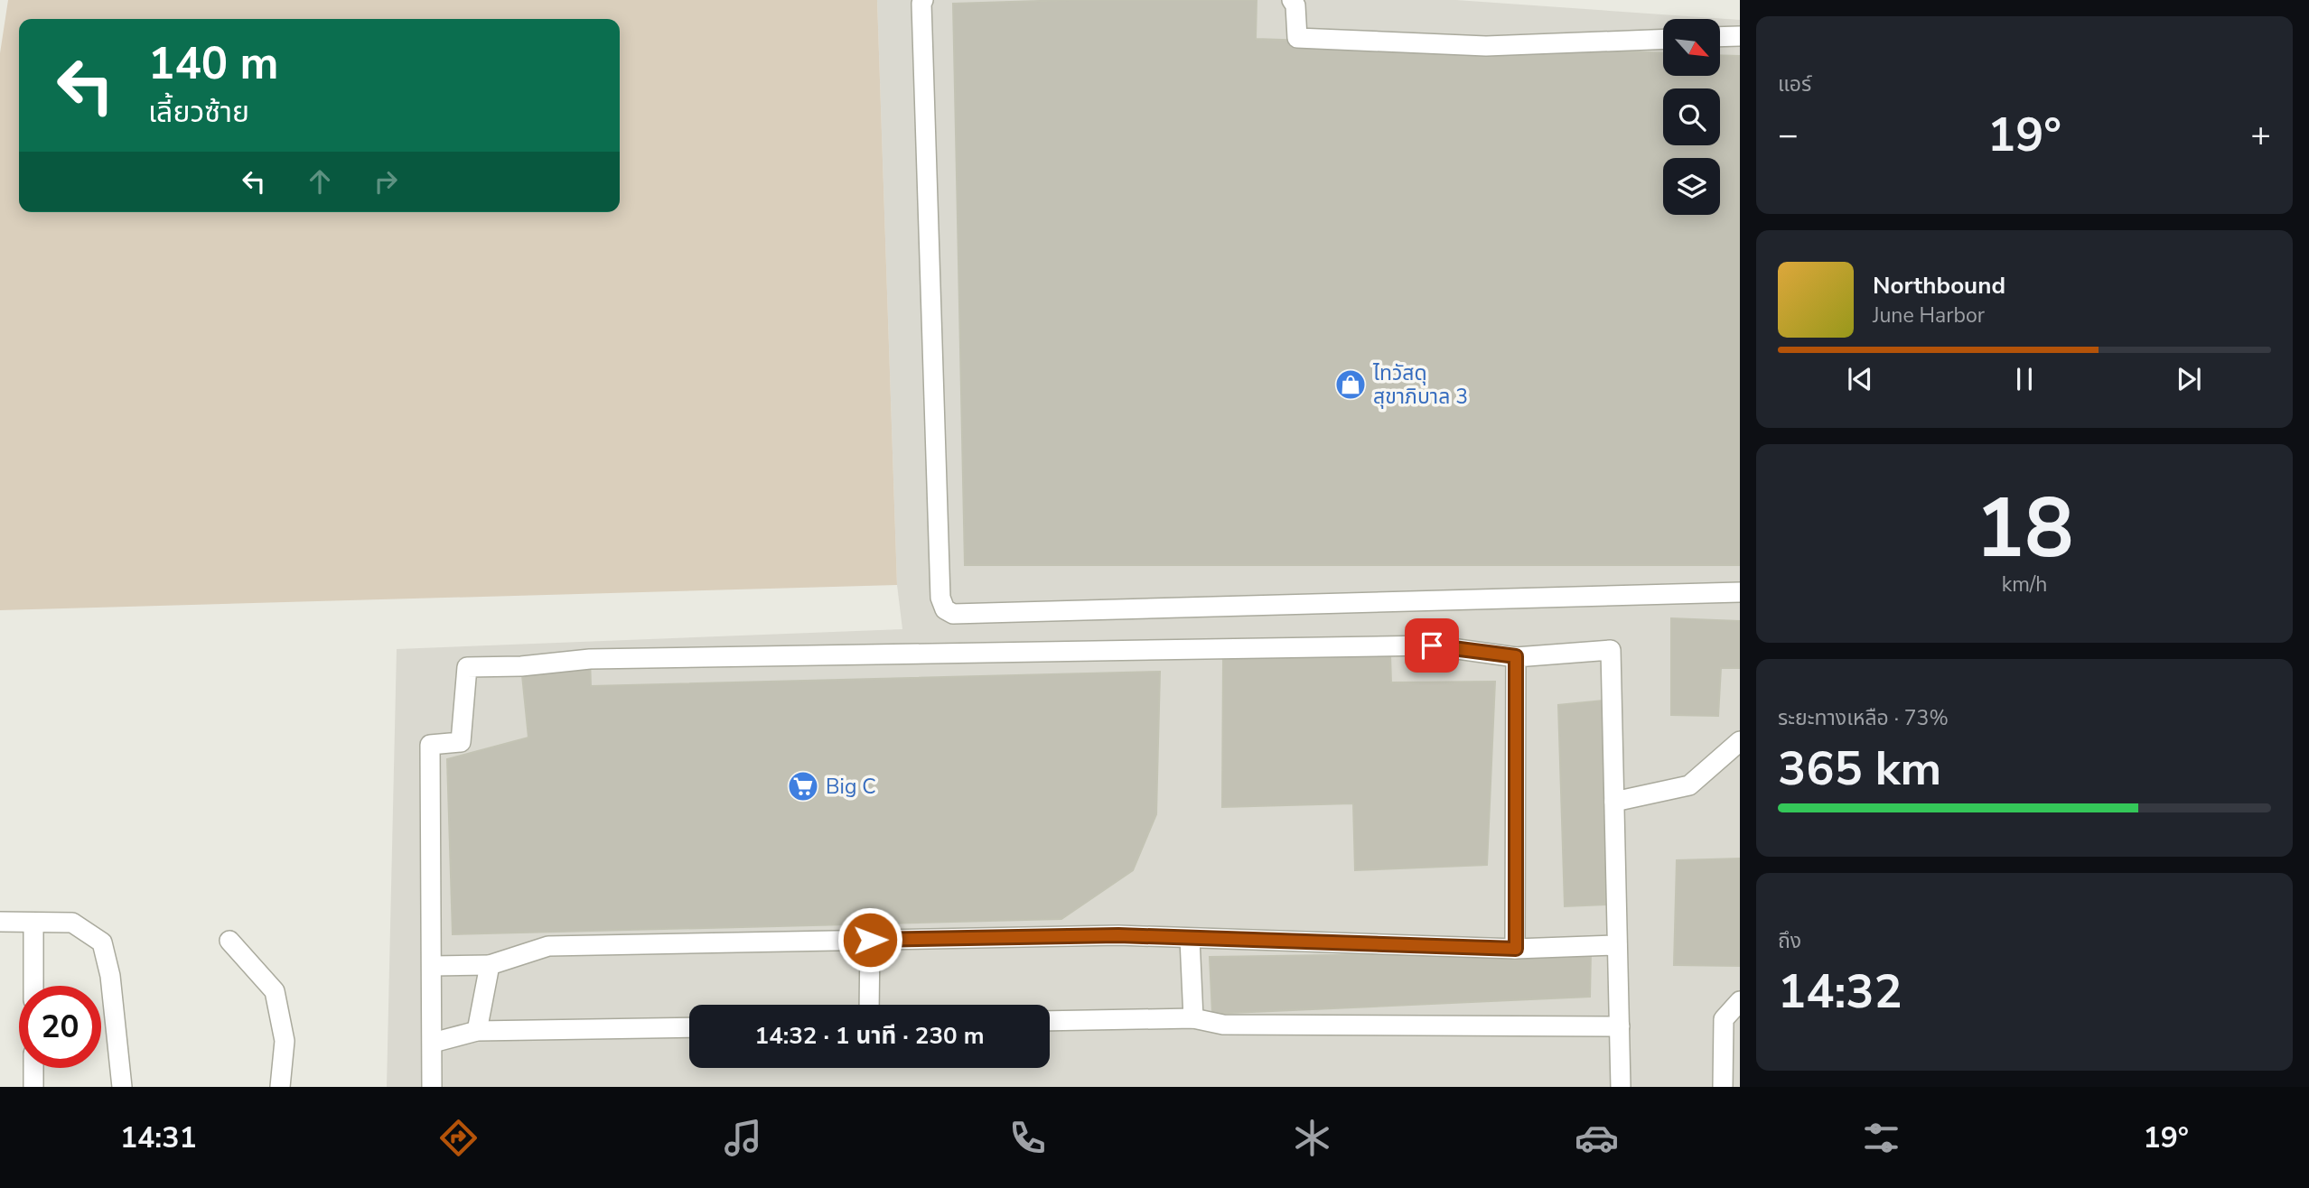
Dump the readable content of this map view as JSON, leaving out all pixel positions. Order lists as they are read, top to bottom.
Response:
{
  "places": {
    "shop": ["ไทวัสดุ สุขาภิบาล 3"],
    "supermarket": ["Big C"]
  },
  "north": "bottom right",
  "page": {
    "tile": [
      "แอร์",
      ["18", "km/h"],
      ["ระยะทางเหลือ · 73%", "365 km"],
      ["ถึง", "14:32"]
    ],
    "turn": ["140 m", "เลี้ยวซ้าย"],
    "heat": ["−", "19°", "+"],
    "song": ["Northbound", "June Harbor"],
    "limit": "20",
    "trip": "14:32 · 1 นาที · 230 m",
    "tabs": ["14:31", "19°"]
  }
}
